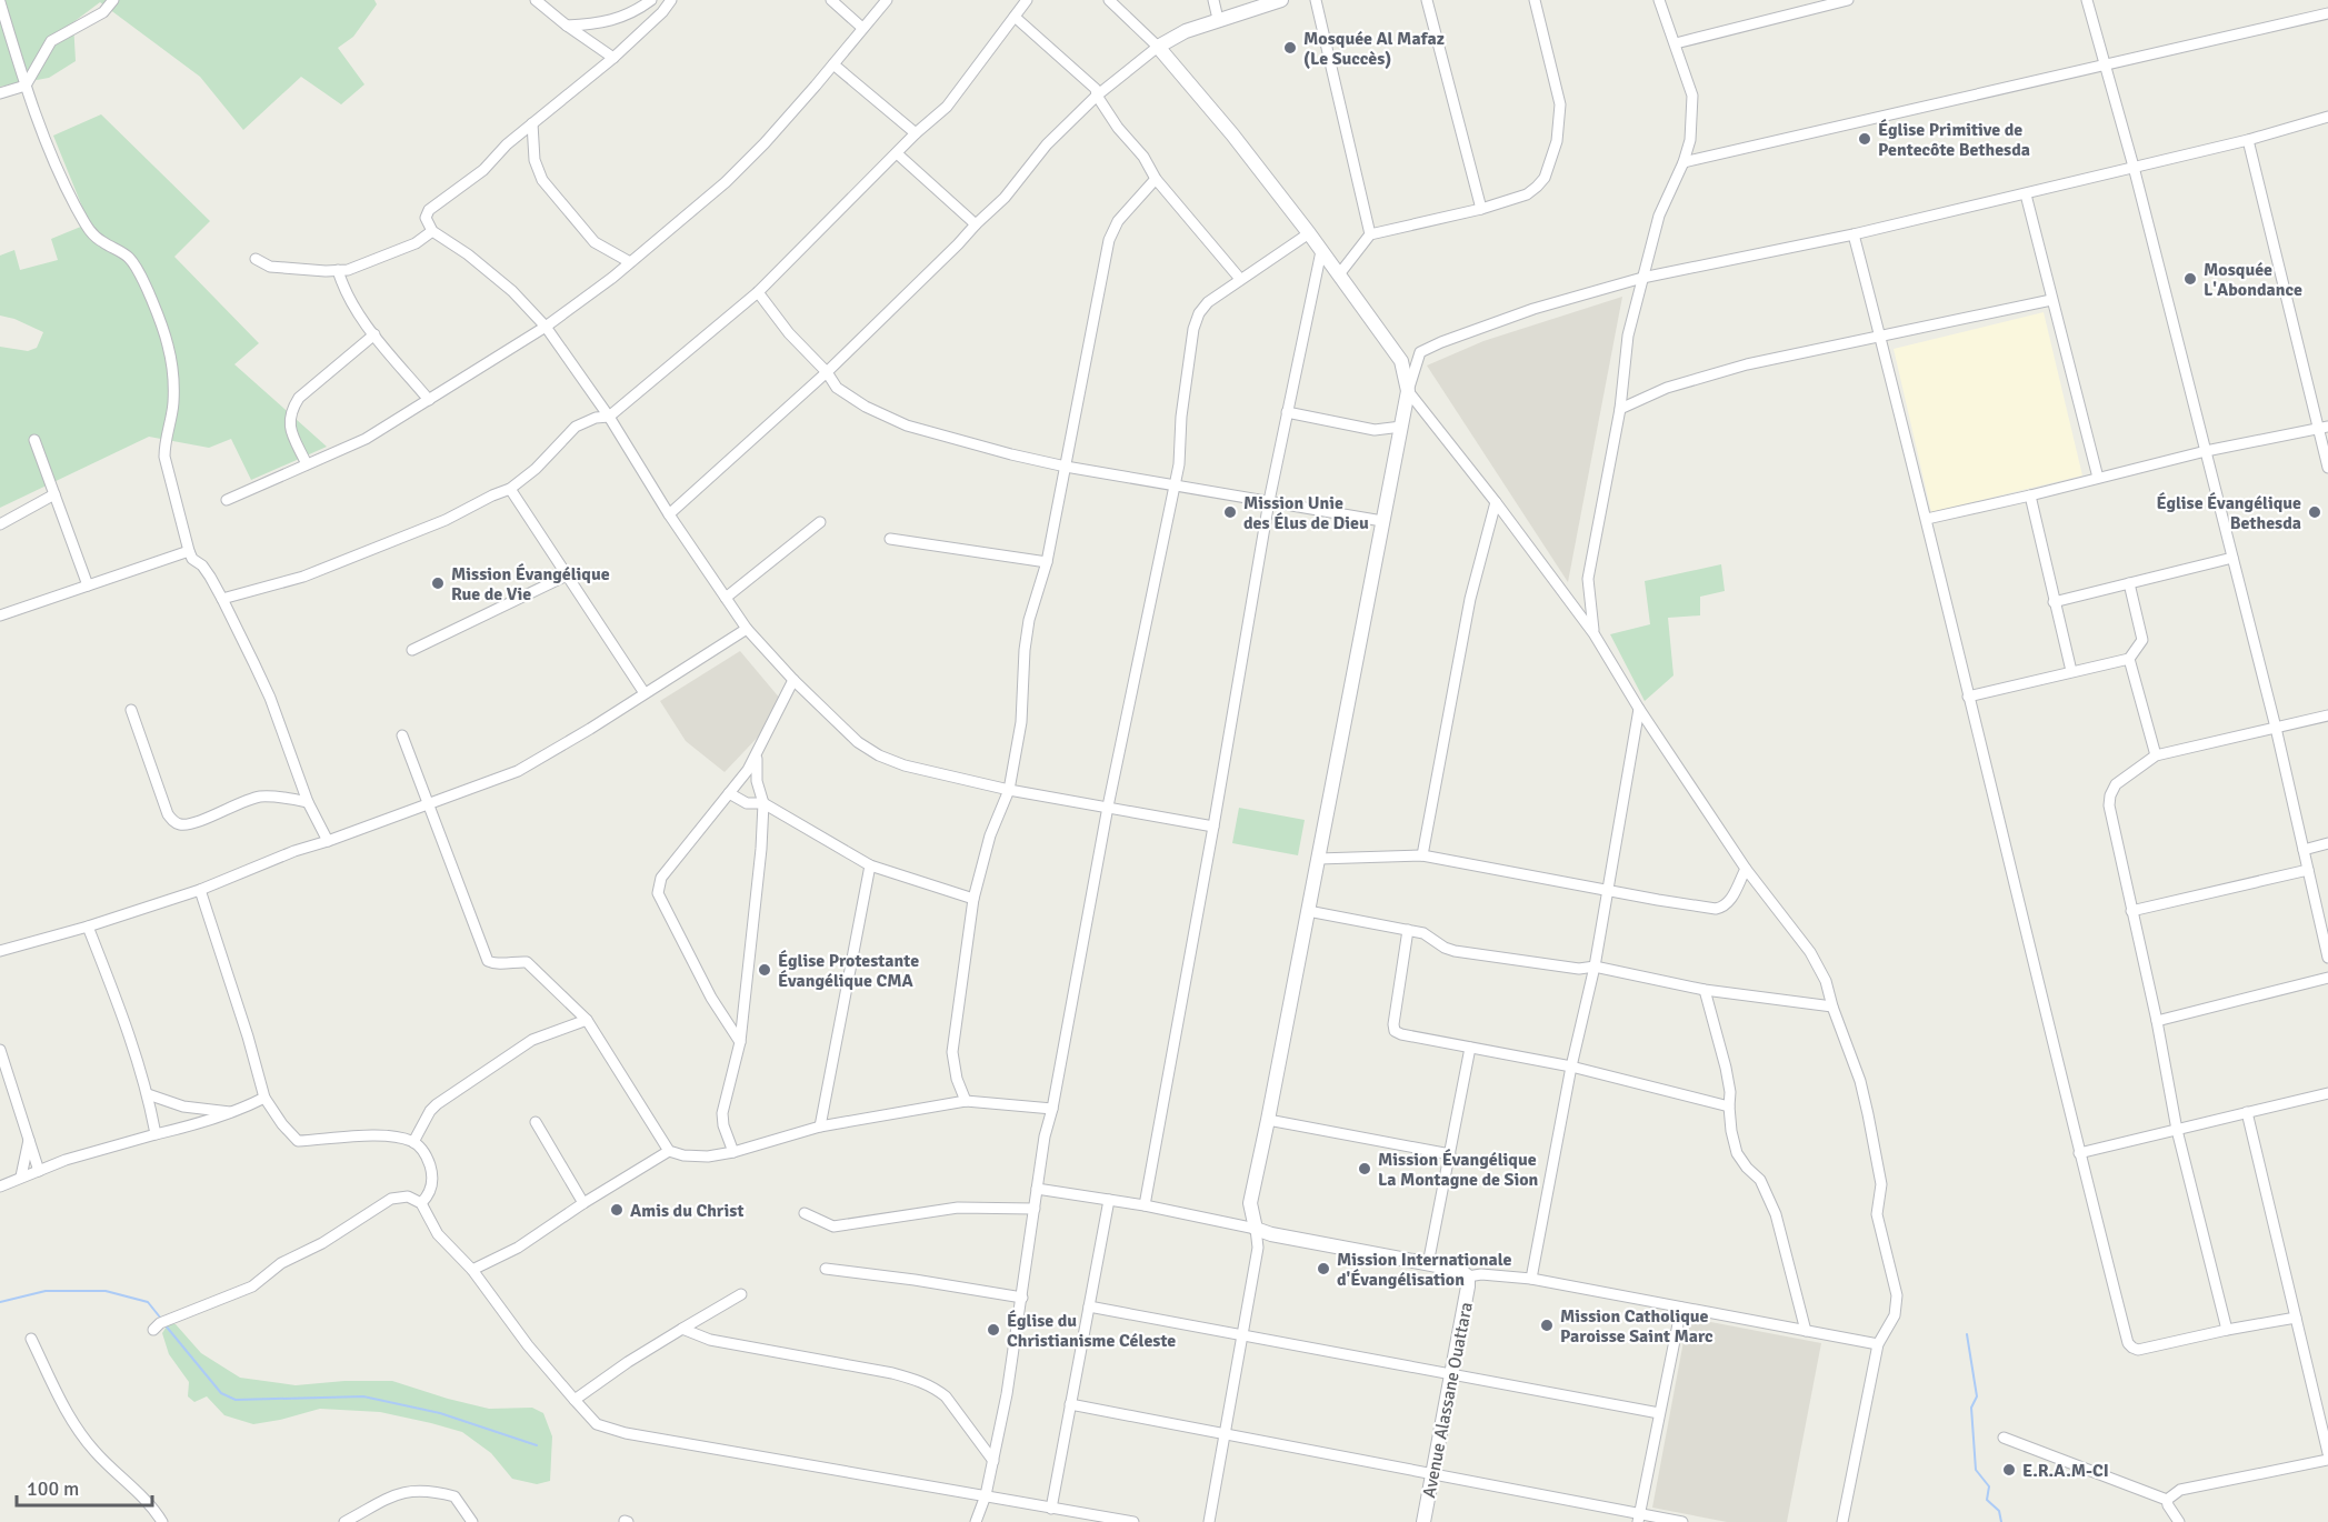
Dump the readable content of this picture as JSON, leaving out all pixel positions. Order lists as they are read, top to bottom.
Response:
{
  "streets": {
    "street": ["Avenue Alassane Ouattara"]
  },
  "places": [
    "Mosquée Al Mafaz (Le Succès)",
    "Église Primitive de Pentecôte Bethesda",
    "Mosquée L'Abondance",
    "Mission Unie des Élus de Dieu",
    "Église Évangélique Bethesda",
    "Mission Évangélique Rue de Vie",
    "Église Protestante Évangélique CMA",
    "Mission Évangélique La Montagne de Sion",
    "Amis du Christ",
    "Mission Internationale d'Évangélisation",
    "Mission Catholique Paroisse Saint Marc",
    "Église du Christianisme Céleste",
    "E.R.A.M-CI"
  ],
  "scale_bar": "100 m"
}
